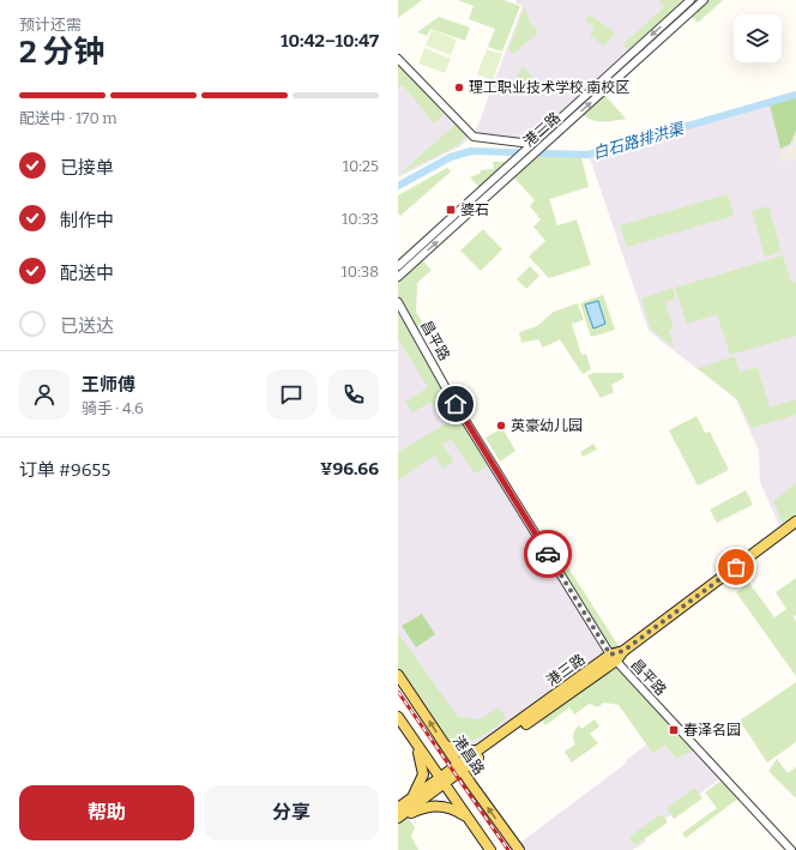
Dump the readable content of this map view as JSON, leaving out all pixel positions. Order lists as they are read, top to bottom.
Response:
{
  "streets": {
    "main road": ["港三路", "港昌路"],
    "street": ["港二路", "昌平路"]
  },
  "crossings": [
    ["昌平路", "港三路"],
    ["港三路", "港昌路"]
  ],
  "water": ["白石路排洪渠"],
  "places": {
    "other": ["理工职业技术学校 南校区", "英豪幼儿园"],
    "transit": ["婆石", "春泽名园"]
  },
  "page": {
    "heading": ["2 分钟", "预计还需", "10:42–10:47"],
    "panel": [
      "王师傅",
      "骑手 · 4.6",
      "订单 #9655",
      "¥96.66"
    ],
    "bar": "配送中 · 170 m",
    "list": [
      ["已接单", "10:25"],
      ["制作中", "10:33"],
      ["配送中", "10:38"],
      "已送达"
    ],
    "buttons": ["帮助", "分享"]
  }
}
